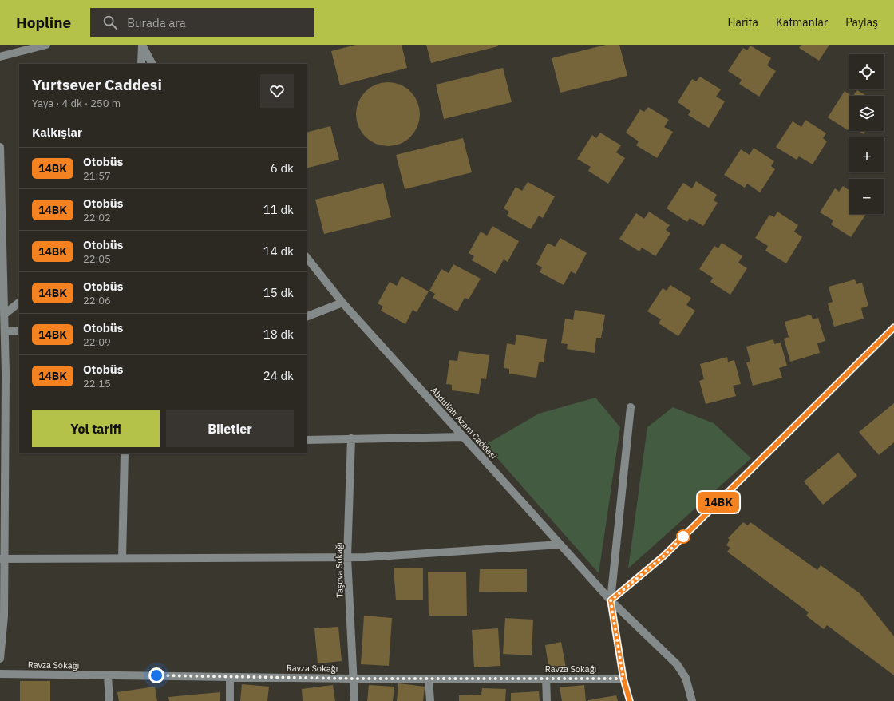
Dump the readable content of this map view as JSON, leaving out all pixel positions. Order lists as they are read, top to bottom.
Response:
{
  "streets": {
    "street": ["Abdullah Azam Caddesi", "Taşova Sokağı", "Ravza Sokağı"]
  },
  "crossings": [
    ["Taşova Sokağı", "Ravza Sokağı"]
  ],
  "lines": ["bus line 14BK"],
  "page": {
    "header": "Hopline",
    "search": "Burada ara",
    "nav": ["Harita", "Katmanlar", "Paylaş"],
    "on_map": "14BK",
    "map_buttons": ["+", "−"],
    "heading": [
      ["Yurtsever Caddesi", "Yaya · 4 dk · 250 m"],
      "Kalkışlar"
    ],
    "list": [
      {
        "mark": "14BK",
        "name": "Otobüs",
        "note": "21:57",
        "value": "6 dk"
      },
      {
        "mark": "14BK",
        "name": "Otobüs",
        "note": "22:02",
        "value": "11 dk"
      },
      {
        "mark": "14BK",
        "name": "Otobüs",
        "note": "22:05",
        "value": "14 dk"
      },
      {
        "mark": "14BK",
        "name": "Otobüs",
        "note": "22:06",
        "value": "15 dk"
      },
      {
        "mark": "14BK",
        "name": "Otobüs",
        "note": "22:09",
        "value": "18 dk"
      },
      {
        "mark": "14BK",
        "name": "Otobüs",
        "note": "22:15",
        "value": "24 dk"
      }
    ],
    "buttons": ["Yol tarifi", "Biletler"]
  }
}
